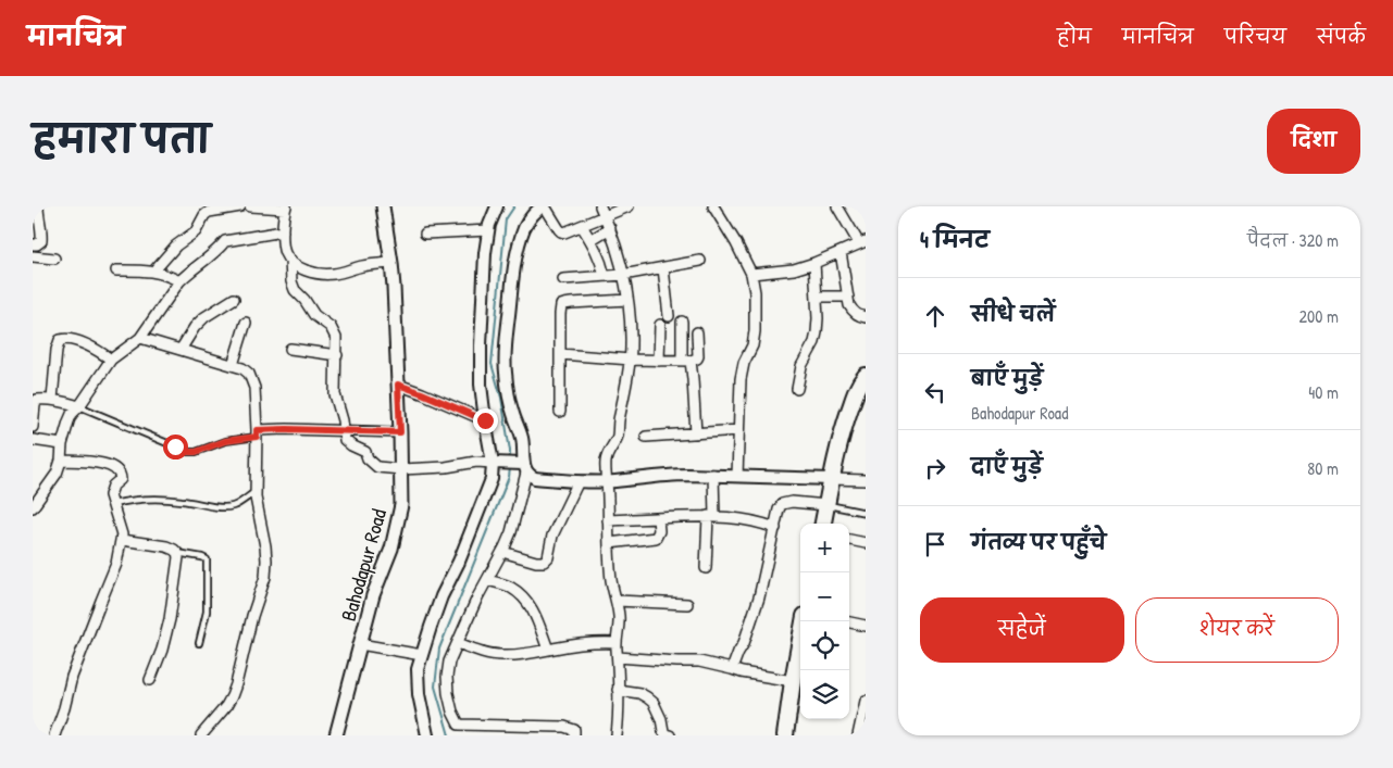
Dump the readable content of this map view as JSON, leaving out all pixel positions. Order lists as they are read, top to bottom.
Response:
{
  "streets": {
    "main road": ["Bahodapur Road"]
  },
  "page": {
    "header": "मानचित्र",
    "nav": [
      "होम",
      "मानचित्र",
      "परिचय",
      "संपर्क"
    ],
    "title": "हमारा पता",
    "buttons": [
      "दिशा",
      ["सहेजें", "शेयर करें"]
    ],
    "heading": ["4 मिनट", "पैदल · 320 m"],
    "list": [
      ["सीधे चलें", "200 m"],
      ["बाएँ मुड़ें", "Bahodapur Road", "40 m"],
      ["दाएँ मुड़ें", "80 m"],
      "गंतव्य पर पहुँचे"
    ],
    "map_buttons": ["+", "−"]
  }
}
